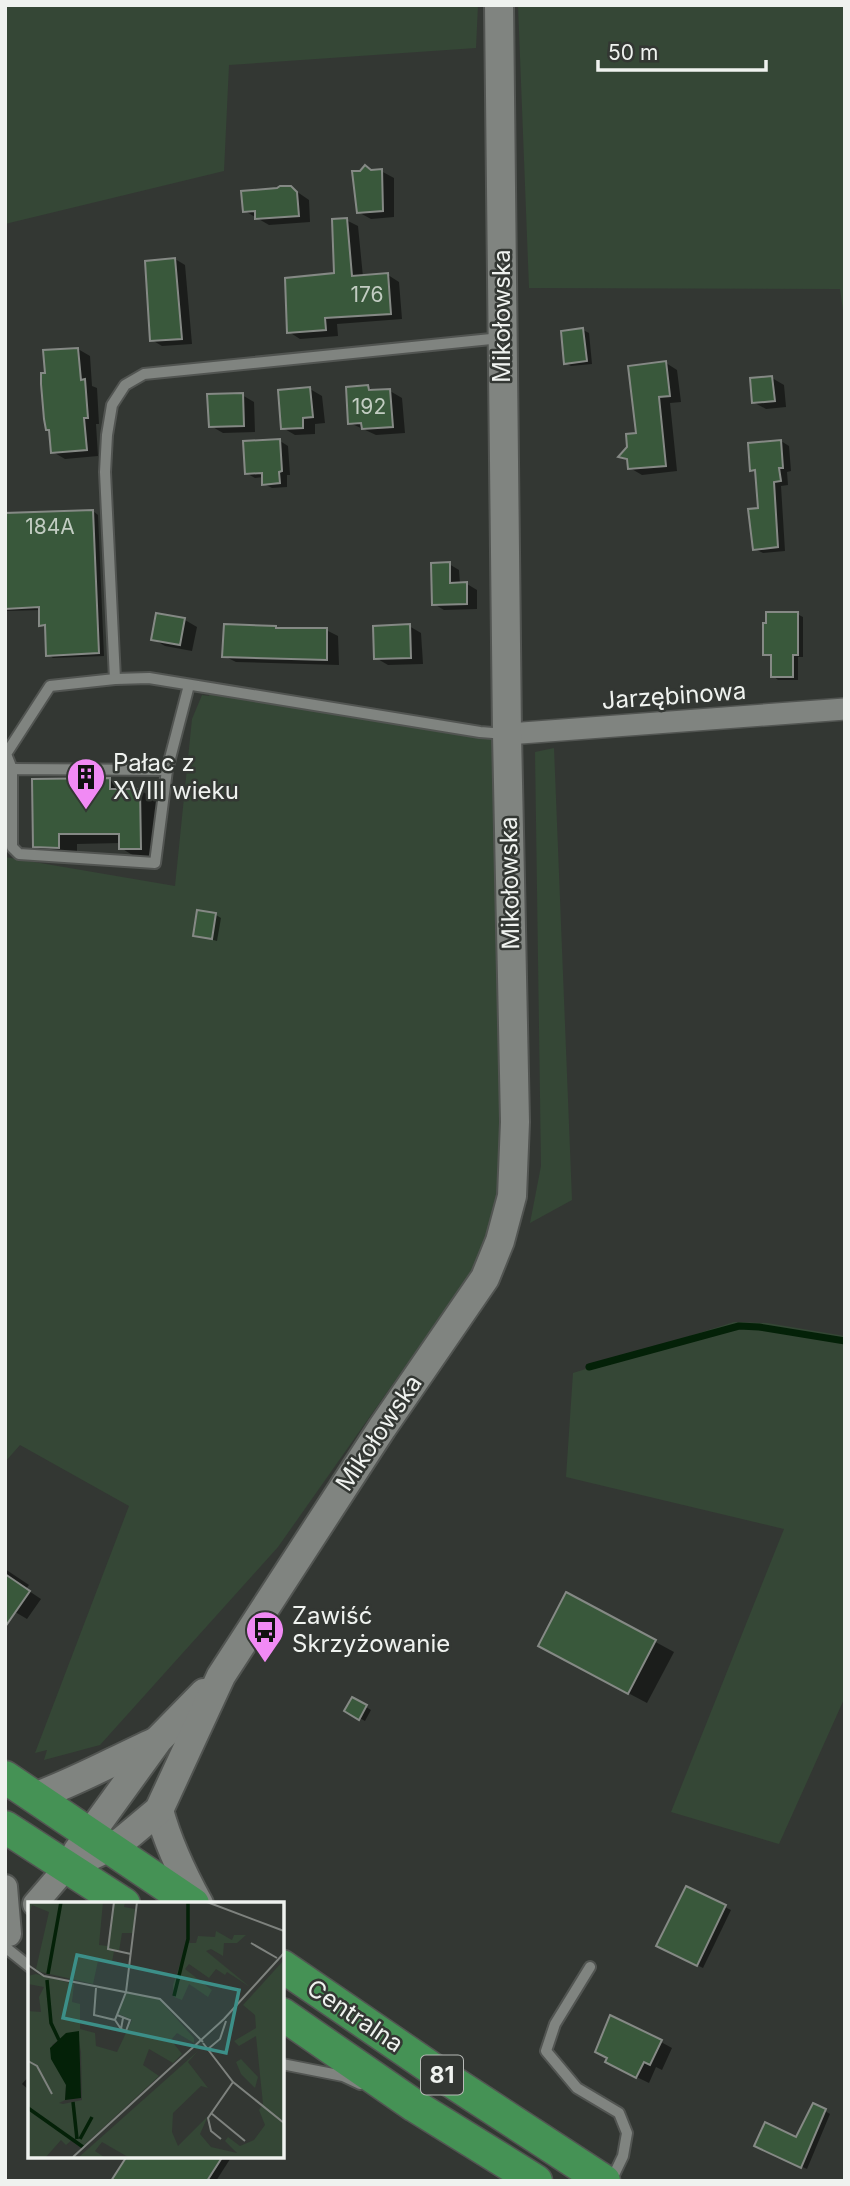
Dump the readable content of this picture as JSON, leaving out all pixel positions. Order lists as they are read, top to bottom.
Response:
{
  "streets": {
    "main road": ["Mikołowska", "Centralna", "81"],
    "street": ["Jarzębinowa"]
  },
  "crossings": [
    ["Mikołowska", "Jarzębinowa"]
  ],
  "places": {
    "building": ["Pałac z XVIII wieku"],
    "bus stop": ["Zawiść Skrzyżowanie"]
  },
  "house_numbers": ["176", "192", "184A"],
  "scale_bar": "50 m"
}
